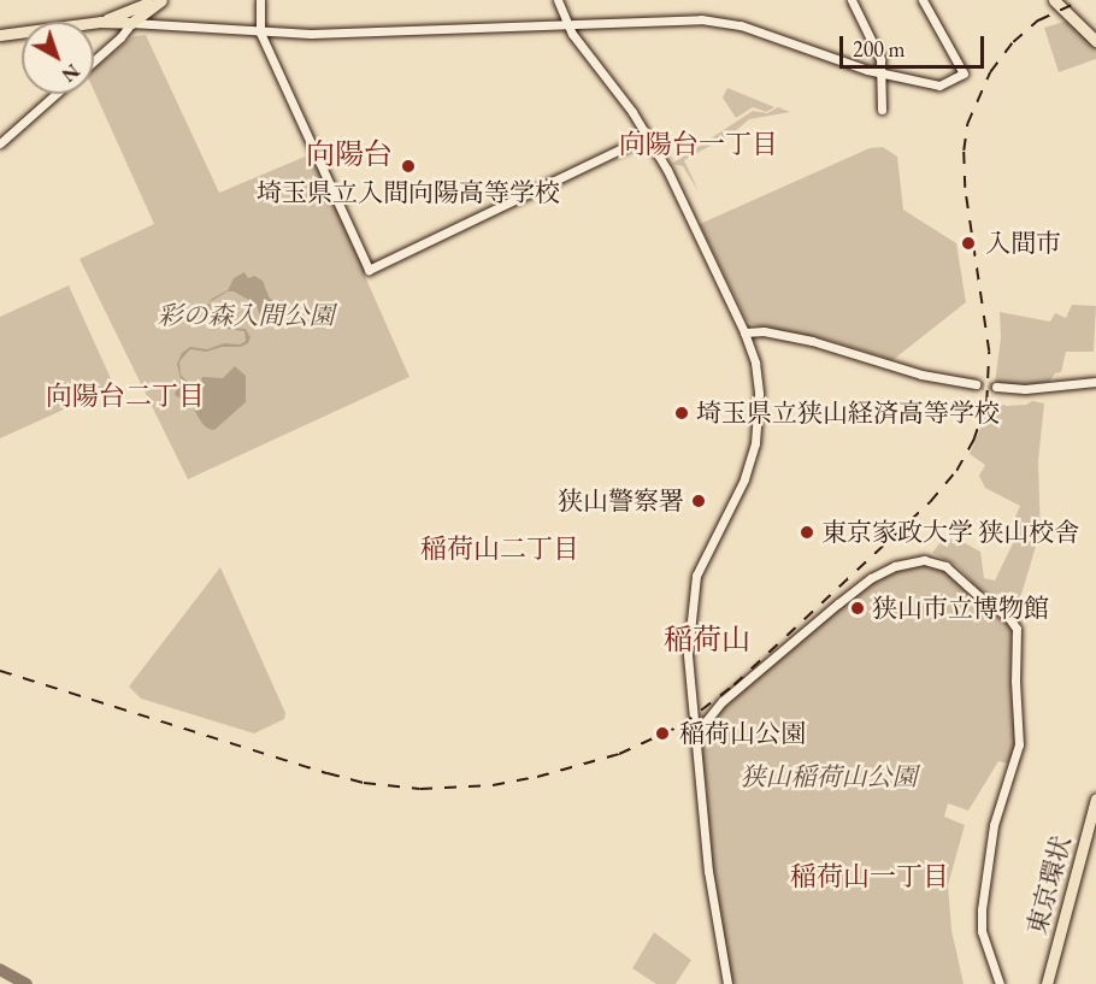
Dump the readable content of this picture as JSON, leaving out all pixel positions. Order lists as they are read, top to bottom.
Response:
{
  "streets": {
    "highway": ["東京環状"]
  },
  "districts": [
    "向陽台一丁目",
    "向陽台",
    "向陽台二丁目",
    "稲荷山二丁目",
    "稲荷山",
    "稲荷山一丁目"
  ],
  "parks": ["彩の森入間公園", "狭山稲荷山公園"],
  "places": [
    "埼玉県立入間向陽高等学校",
    "入間市",
    "埼玉県立狭山経済高等学校",
    "狭山警察署",
    "東京家政大学 狭山校舎",
    "狭山市立博物館",
    "稲荷山公園"
  ],
  "scale_bar": "200 m",
  "north": "bottom right"
}
